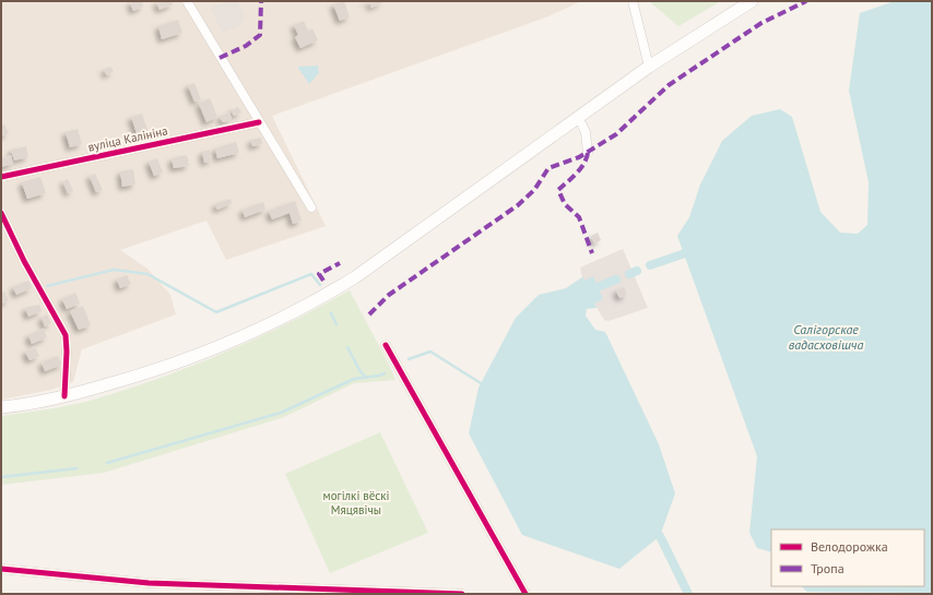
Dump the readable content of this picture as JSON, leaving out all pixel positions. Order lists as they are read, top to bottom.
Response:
{
  "streets": {
    "street": ["вуліца Калініна"]
  },
  "water": ["Салігорскае вадасховішча"],
  "parks": ["могілкі вёскі Мяцявічы"],
  "legend": ["Велодорожка", "Тропа"]
}
